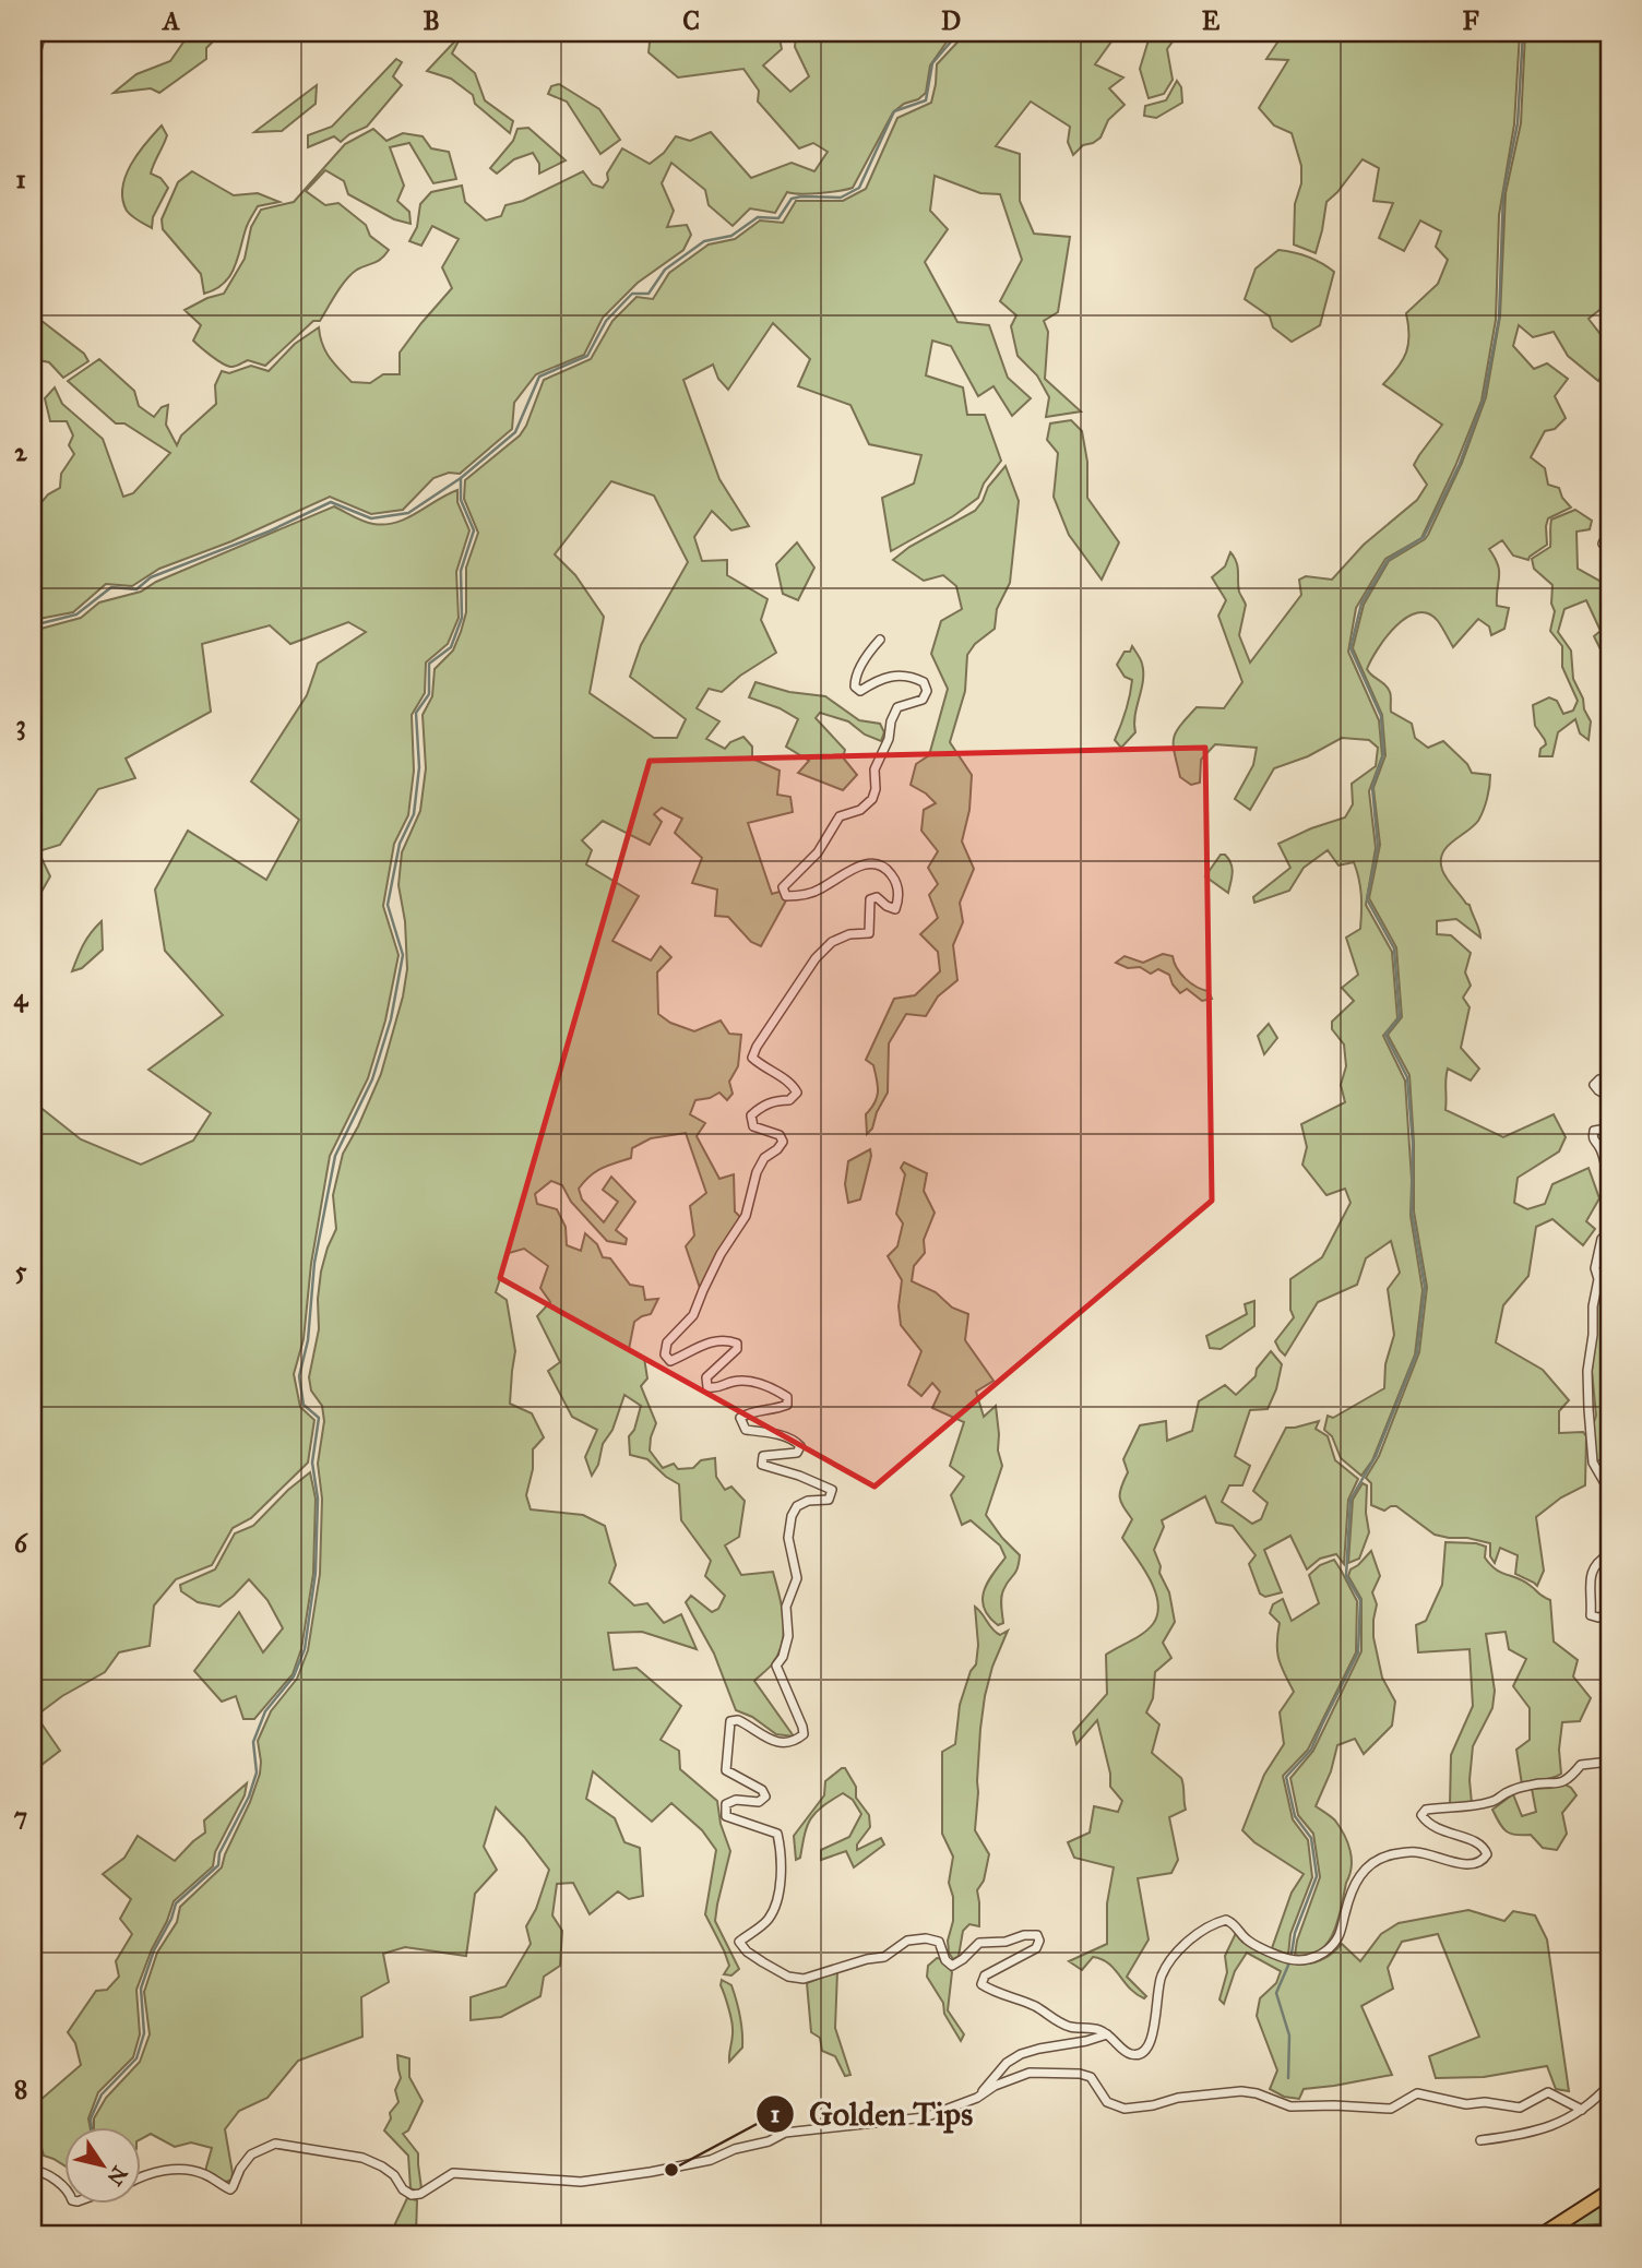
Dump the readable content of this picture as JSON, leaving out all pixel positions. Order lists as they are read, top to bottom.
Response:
{
  "places": ["Golden Tips"],
  "north": "bottom right",
  "grid": {
    "columns": [
      "A",
      "B",
      "C",
      "D",
      "E",
      "F"
    ],
    "rows": [
      "1",
      "2",
      "3",
      "4",
      "5",
      "6",
      "7",
      "8"
    ]
  }
}
